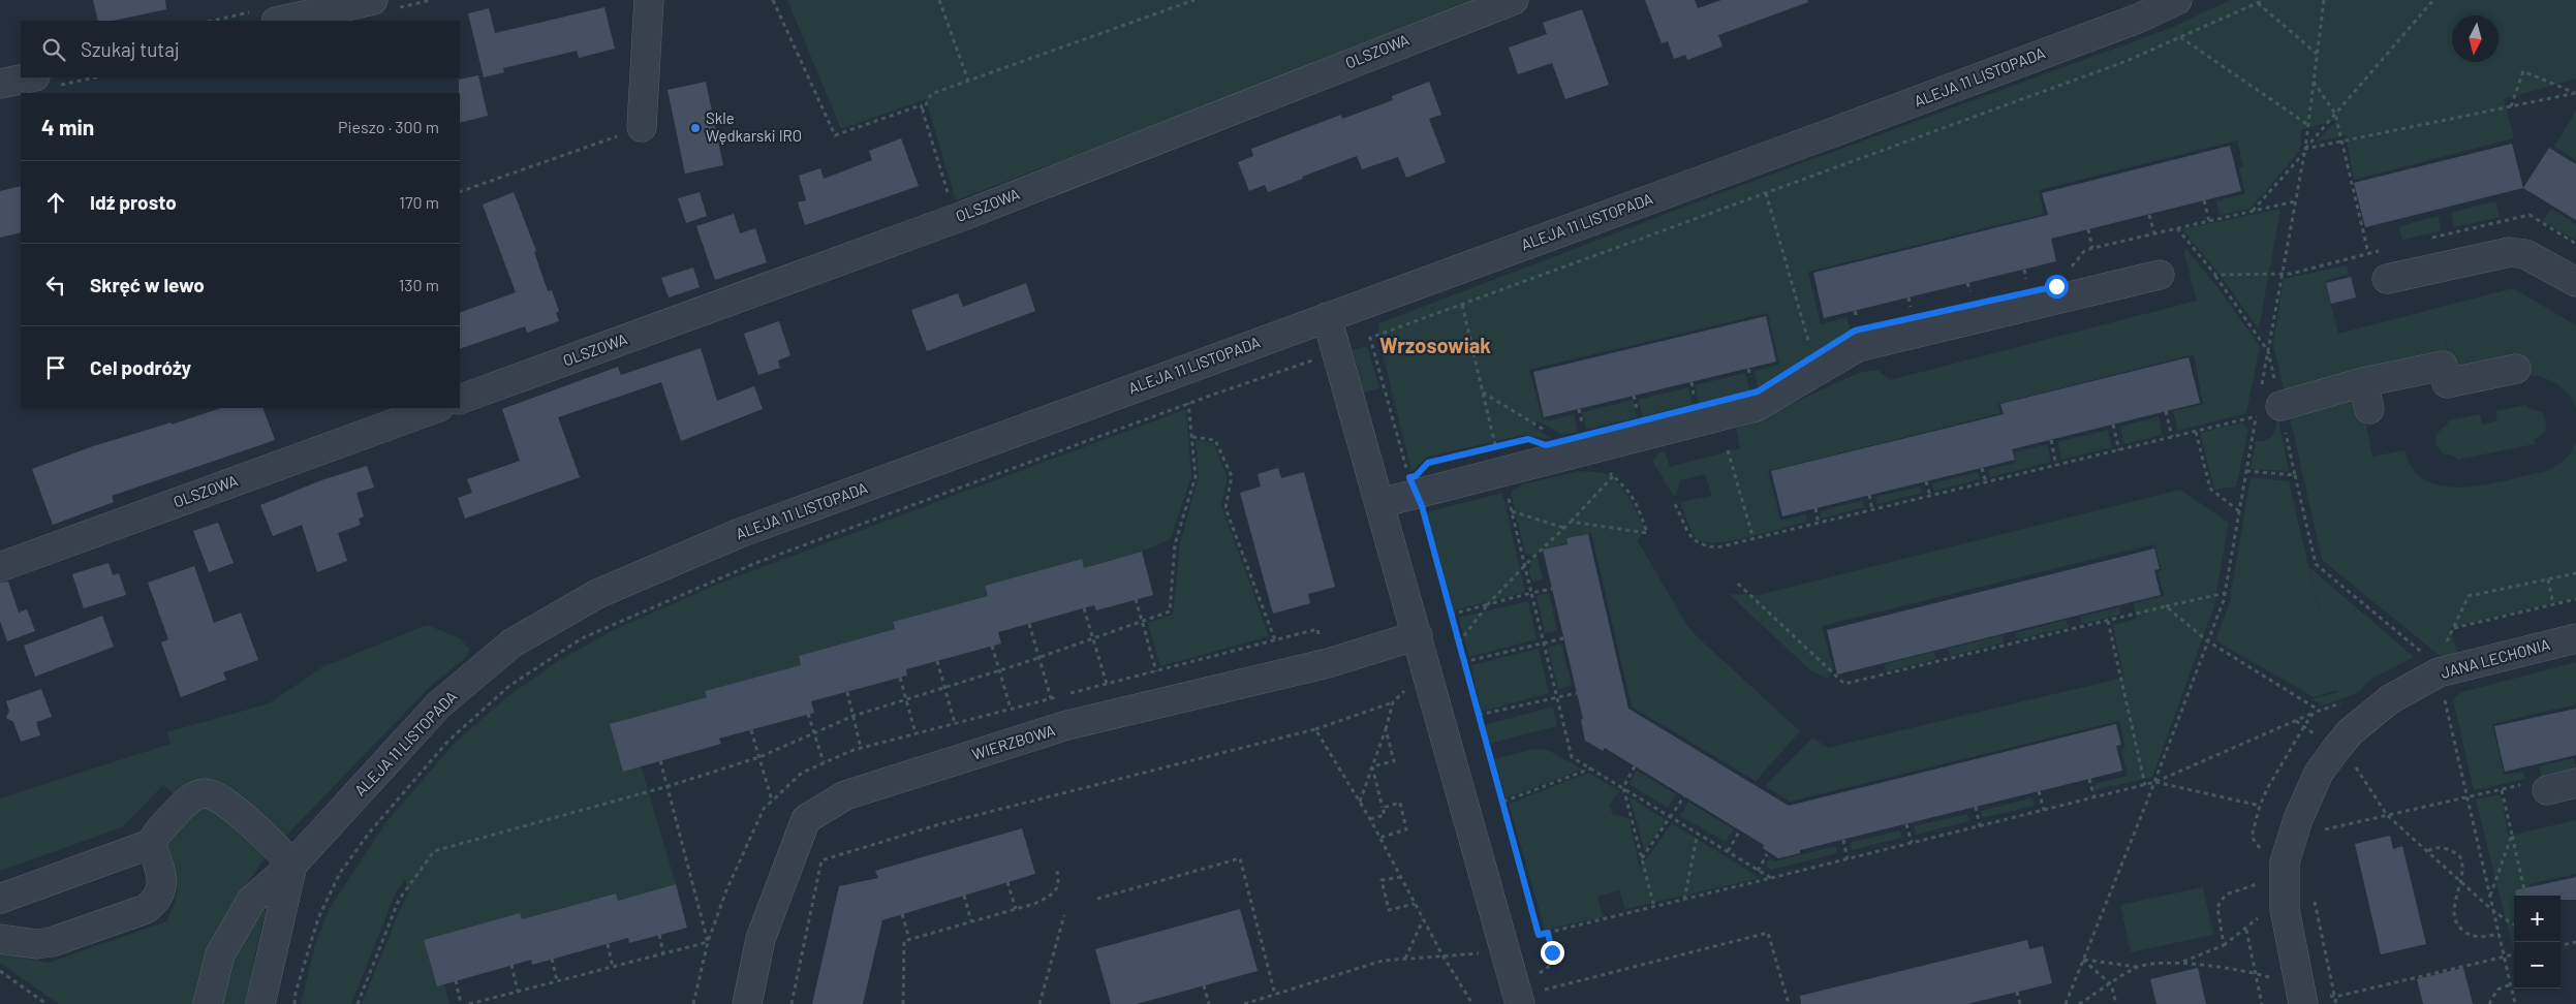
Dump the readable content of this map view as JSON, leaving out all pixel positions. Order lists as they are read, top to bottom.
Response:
{
  "streets": {
    "street": [
      "OLSZOWA",
      "ALEJA 11 LISTOPADA",
      "JANA LECHONIA",
      "WIERZBOWA"
    ]
  },
  "districts": ["Wrzosowiak"],
  "places": ["Skle Wędkarski IRO"],
  "north": "bottom",
  "page": {
    "search": "Szukaj tutaj",
    "heading": ["4 min", "Pieszo · 300 m"],
    "list": [
      ["Idź prosto", "170 m"],
      ["Skręć w lewo", "130 m"],
      "Cel podróży"
    ],
    "map_buttons": ["+", "−"]
  }
}
